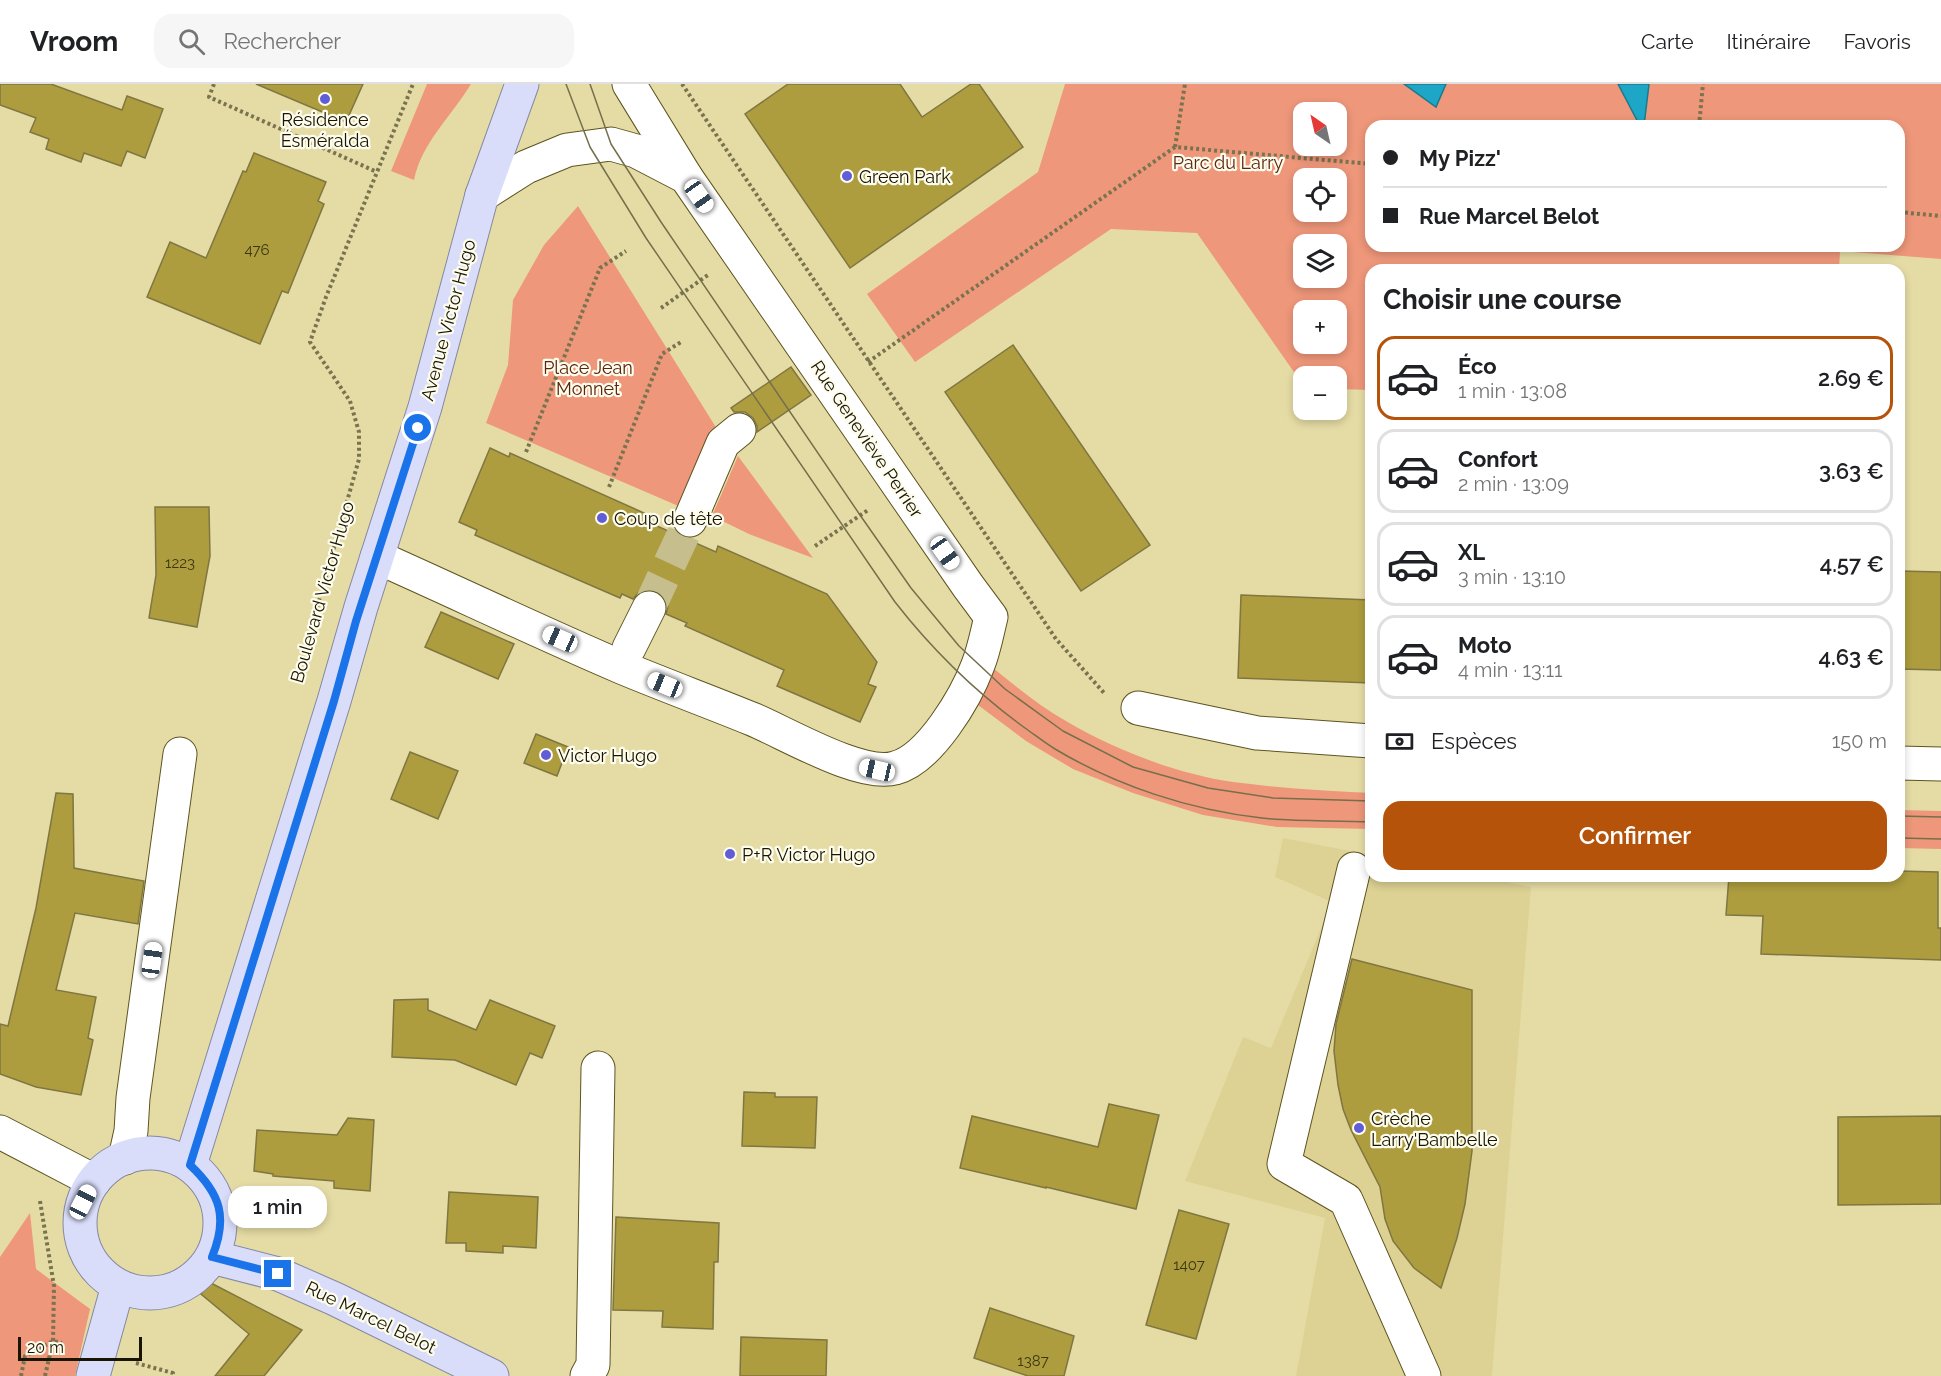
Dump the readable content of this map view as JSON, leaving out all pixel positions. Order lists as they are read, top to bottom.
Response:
{
  "streets": {
    "main road": ["Avenue Victor Hugo", "Rue Marcel Belot"],
    "street": ["Rue Geneviève Perrier"],
    "path": ["Boulevard Victor Hugo"]
  },
  "crossings": [
    ["Avenue Victor Hugo", "Rue Geneviève Perrier"]
  ],
  "parks": ["Parc du Larry", "Place Jean Monnet"],
  "places": [
    "Résidence Ésméralda",
    "Green Park",
    "Coup de tête",
    "Victor Hugo",
    "P+R Victor Hugo",
    "Crèche Larry'Bambelle"
  ],
  "house_numbers": [
    "476",
    "1223",
    "1407",
    "1387"
  ],
  "scale_bar": "20 m",
  "north": "top left",
  "page": {
    "header": "Vroom",
    "search": "Rechercher",
    "nav": ["Carte", "Itinéraire", "Favoris"],
    "map_buttons": ["+", "−"],
    "banner": ["My Pizz'", "Rue Marcel Belot"],
    "heading": "Choisir une course",
    "list": [
      {
        "name": "Éco",
        "note": "1 min · 13:08",
        "value": "2.69 €"
      },
      {
        "name": "Confort",
        "note": "2 min · 13:09",
        "value": "3.63 €"
      },
      {
        "name": "XL",
        "note": "3 min · 13:10",
        "value": "4.57 €"
      },
      {
        "name": "Moto",
        "note": "4 min · 13:11",
        "value": "4.63 €"
      }
    ],
    "pay": ["Espèces", "150 m"],
    "buttons": "Confirmer",
    "bubble": "1 min",
    "scale": "20 m"
  }
}
